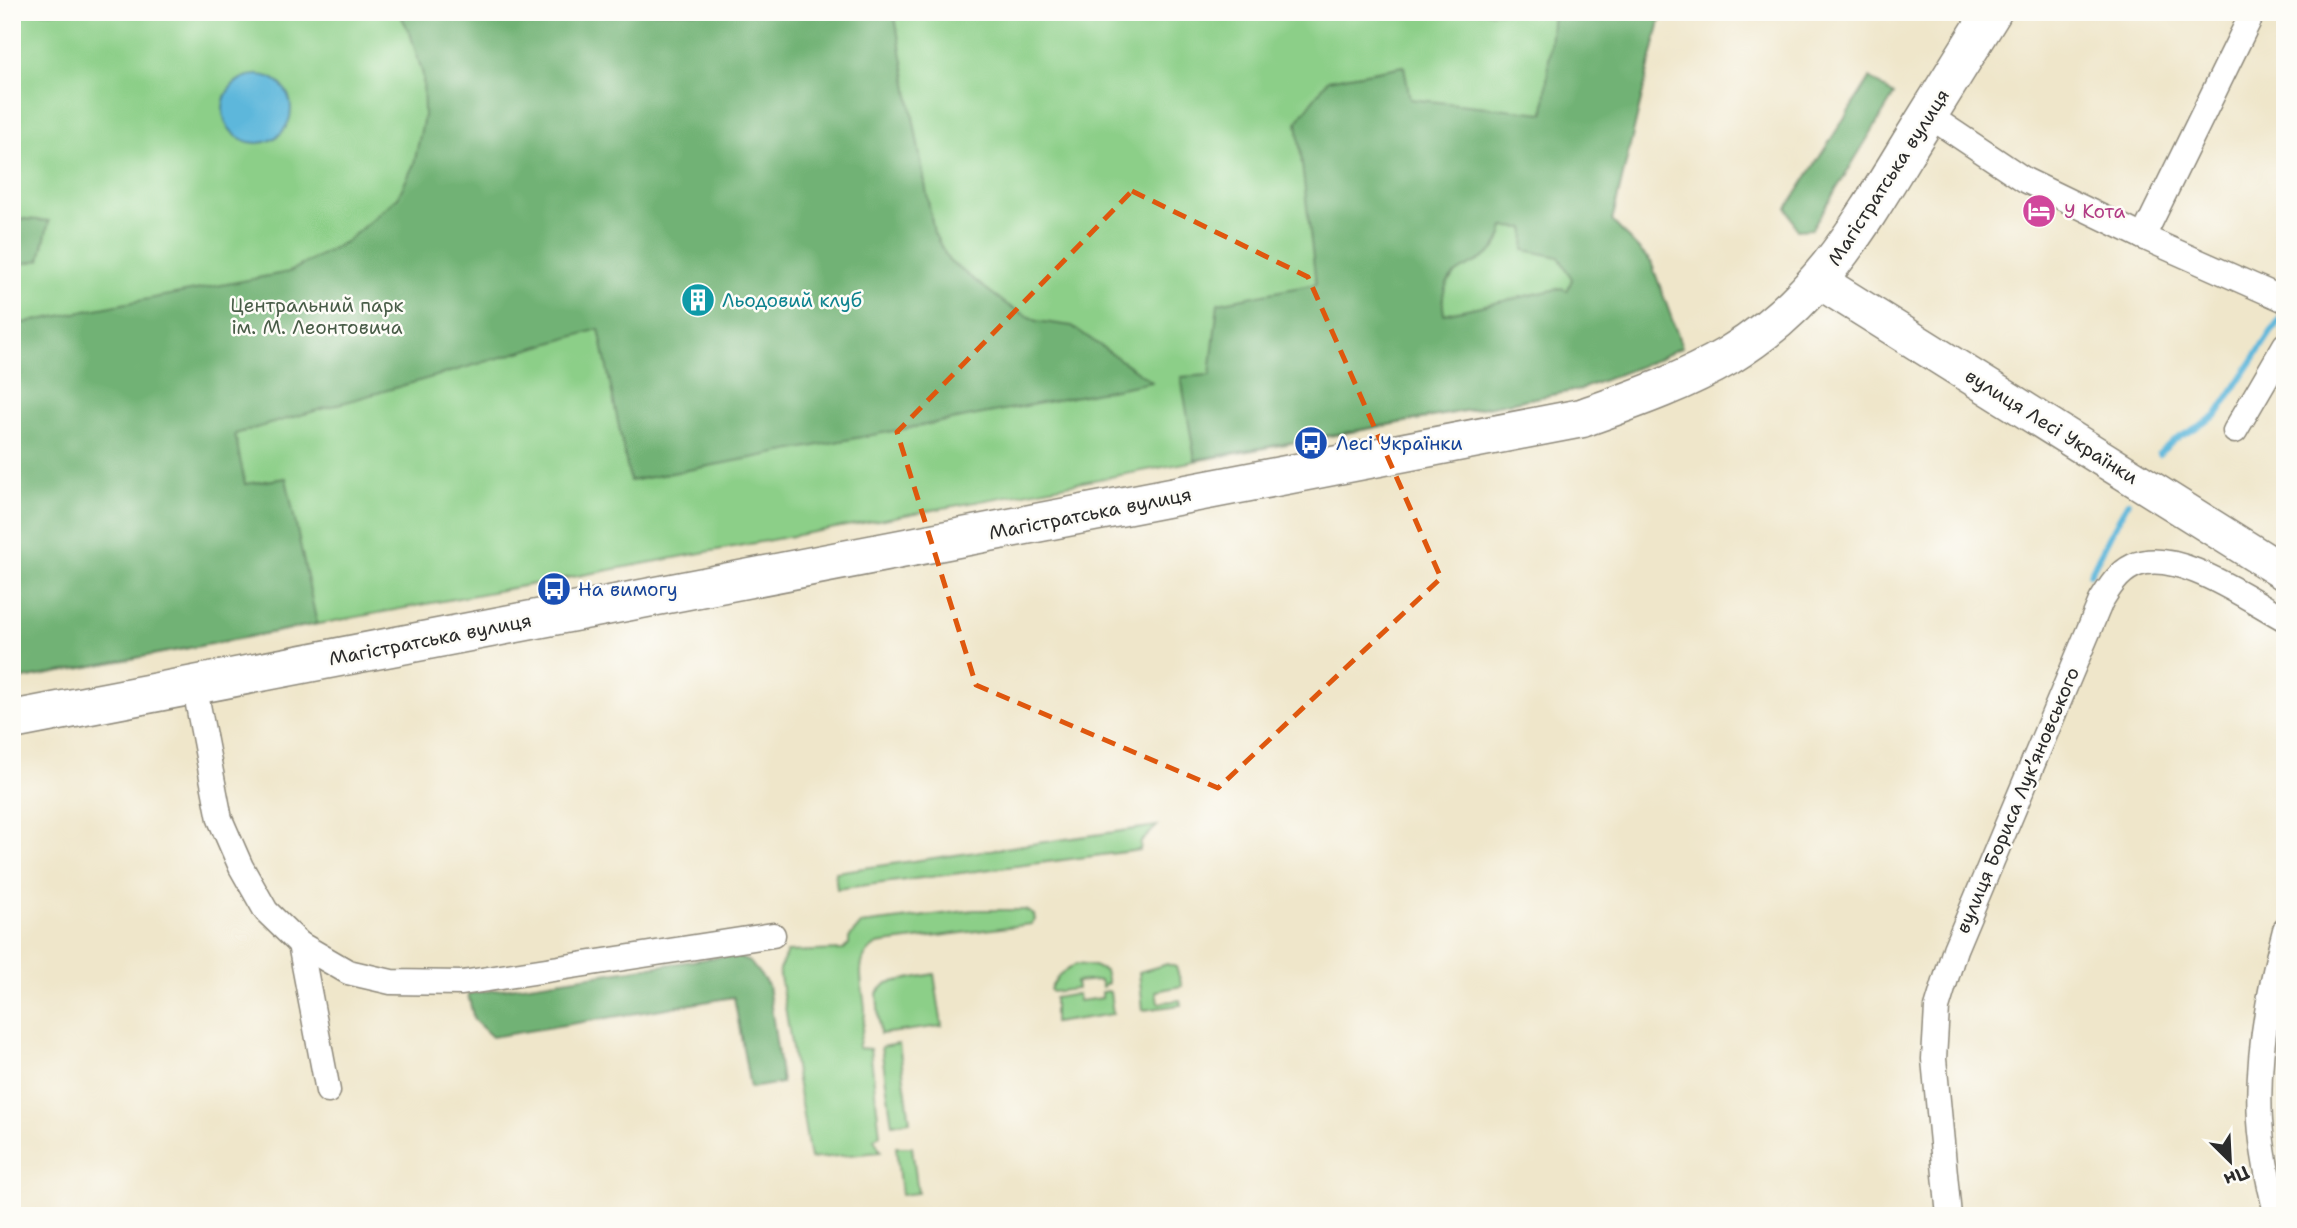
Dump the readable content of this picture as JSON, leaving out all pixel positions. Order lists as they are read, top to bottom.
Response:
{
  "streets": {
    "main road": ["Магістратська вулиця", "вулиця Лесі Українки"],
    "street": ["вулиця Бориса Лукʼяновського"]
  },
  "crossings": [
    ["Магістратська вулиця", "вулиця Лесі Українки"]
  ],
  "parks": ["Центральний парк ім. М. Леонтовича"],
  "places": {
    "hotel": ["У Кота"],
    "building": ["Льодовий клуб"],
    "bus stop": ["Лесі Українки", "На вимогу"]
  },
  "north": "bottom right"
}
